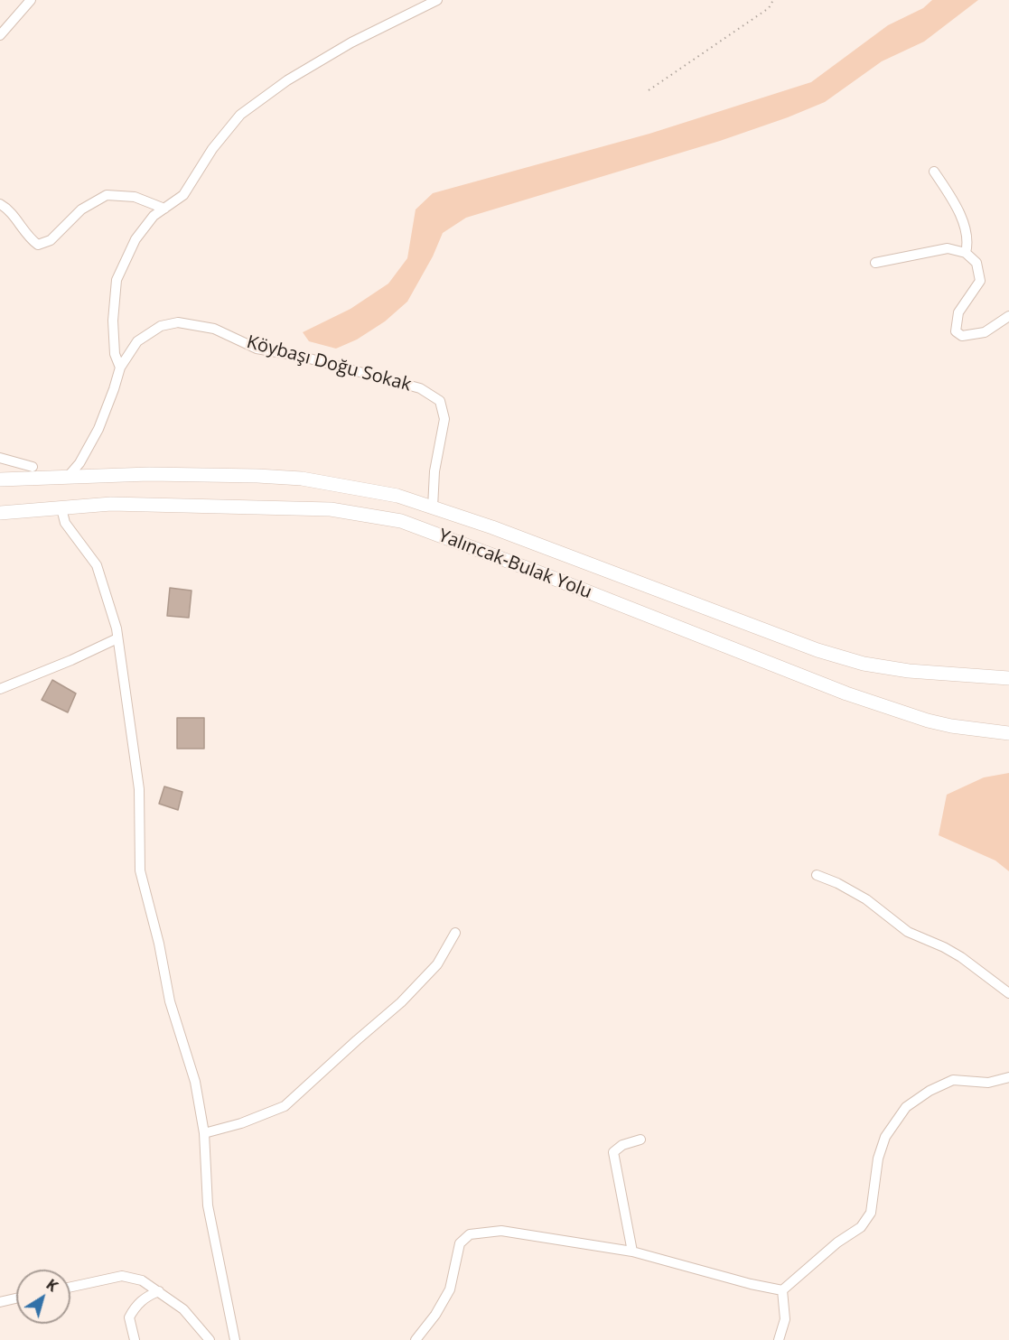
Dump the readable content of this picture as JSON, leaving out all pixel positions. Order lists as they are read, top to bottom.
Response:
{
  "streets": {
    "main road": ["Yalıncak-Bulak Yolu"],
    "street": ["Köybaşı Doğu Sokak"]
  },
  "crossings": [
    ["Köybaşı Doğu Sokak", "Yalıncak-Bulak Yolu"]
  ],
  "north": "top right"
}
